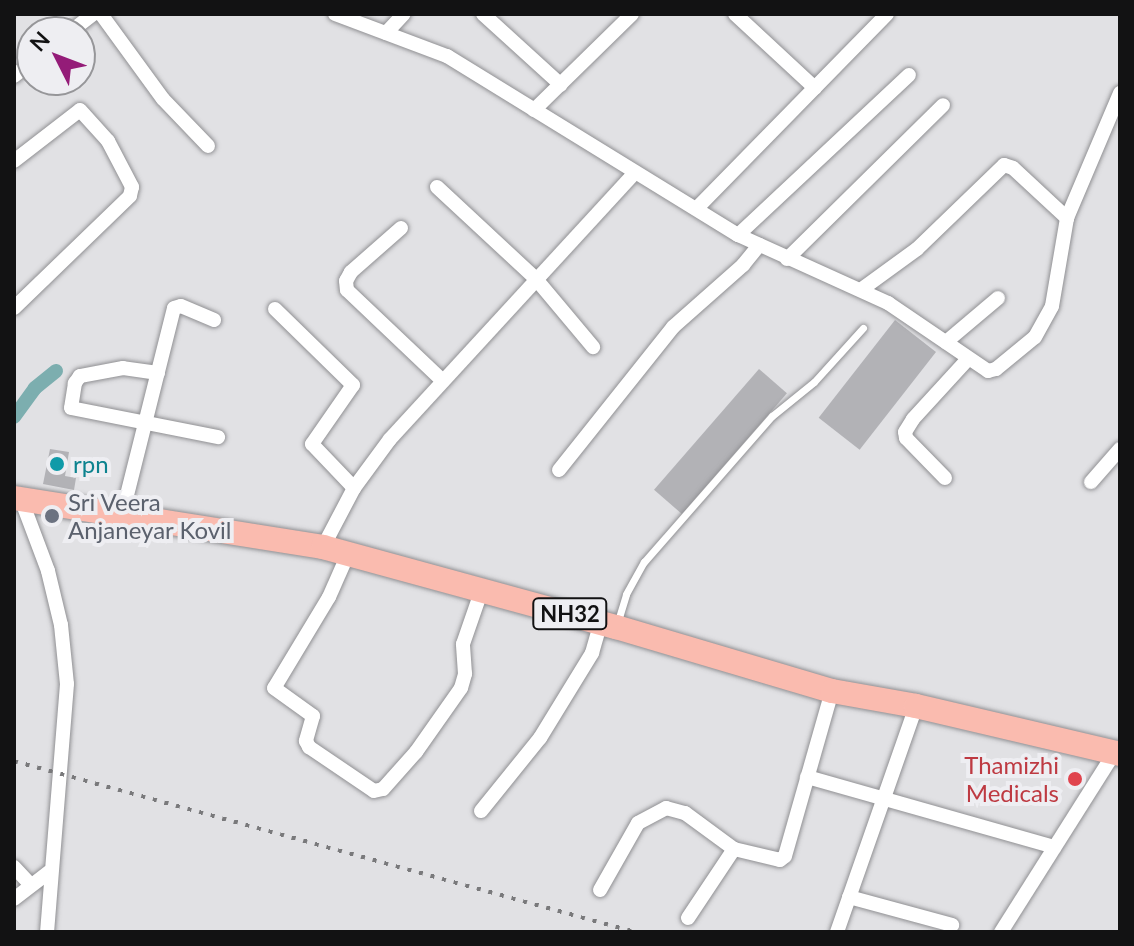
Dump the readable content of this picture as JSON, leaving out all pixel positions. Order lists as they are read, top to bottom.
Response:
{
  "streets": {
    "highway": ["NH32"]
  },
  "places": ["rpn", "Sri Veera Anjaneyar Kovil", "Thamizhi Medicals"],
  "north": "top left"
}
